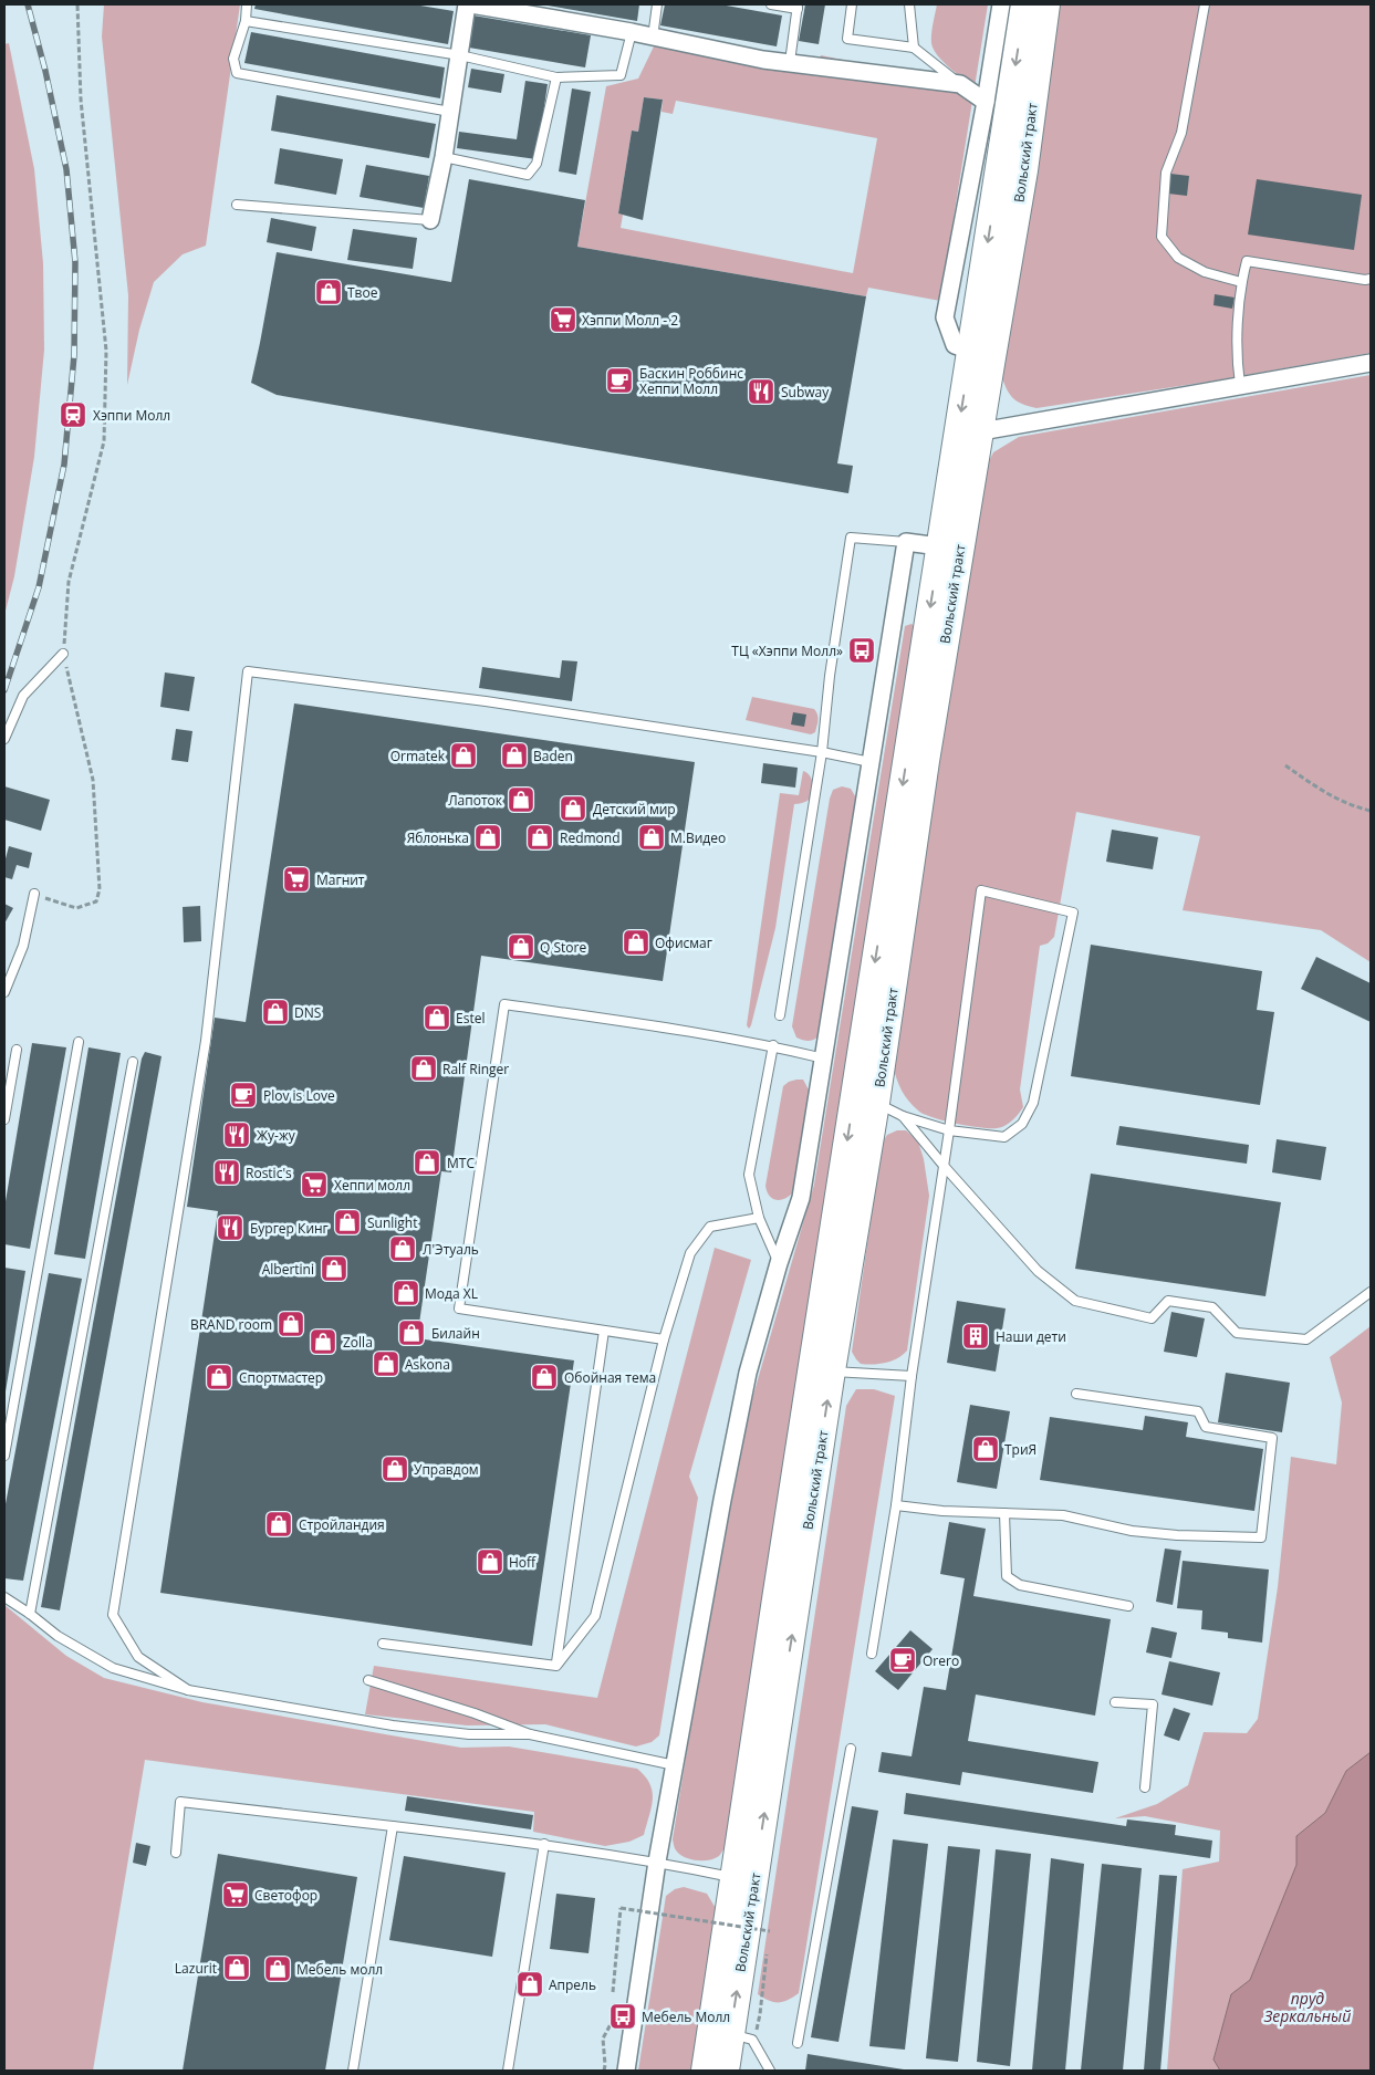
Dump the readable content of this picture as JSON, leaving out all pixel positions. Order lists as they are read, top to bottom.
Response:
{
  "streets": {
    "main road": ["Вольский тракт"]
  },
  "water": ["пруд Зеркальный"],
  "places": {
    "shop": [
      "Твое",
      "Ormatek",
      "Baden",
      "Лапоток",
      "Детский мир",
      "Яблонька",
      "Redmond",
      "М.Видео",
      "Офисмаг",
      "Q Store",
      "DNS",
      "Estel",
      "Ralf Ringer",
      "МТС",
      "Sunlight",
      "Л'Этуаль",
      "Albertini",
      "Мода XL",
      "BRAND room",
      "Билайн",
      "Zolla",
      "Askona",
      "Спортмастер",
      "Обойная тема",
      "ТриЯ",
      "Управдом",
      "Стройландия",
      "Hoff",
      "Lazurit",
      "Мебель молл",
      "Апрель"
    ],
    "supermarket": [
      "Хэппи Молл - 2",
      "Магнит",
      "Хеппи молл",
      "Светофор"
    ],
    "cafe": ["Баскин Роббинс Хеппи Молл", "Plov is Love", "Orero"],
    "restaurant": [
      "Subway",
      "Жу-жу",
      "Rostic's",
      "Бургер Кинг"
    ],
    "station": ["Хэппи Молл"],
    "bus stop": ["ТЦ «Хэппи Молл»", "Мебель Молл"],
    "building": ["Наши дети"]
  }
}
